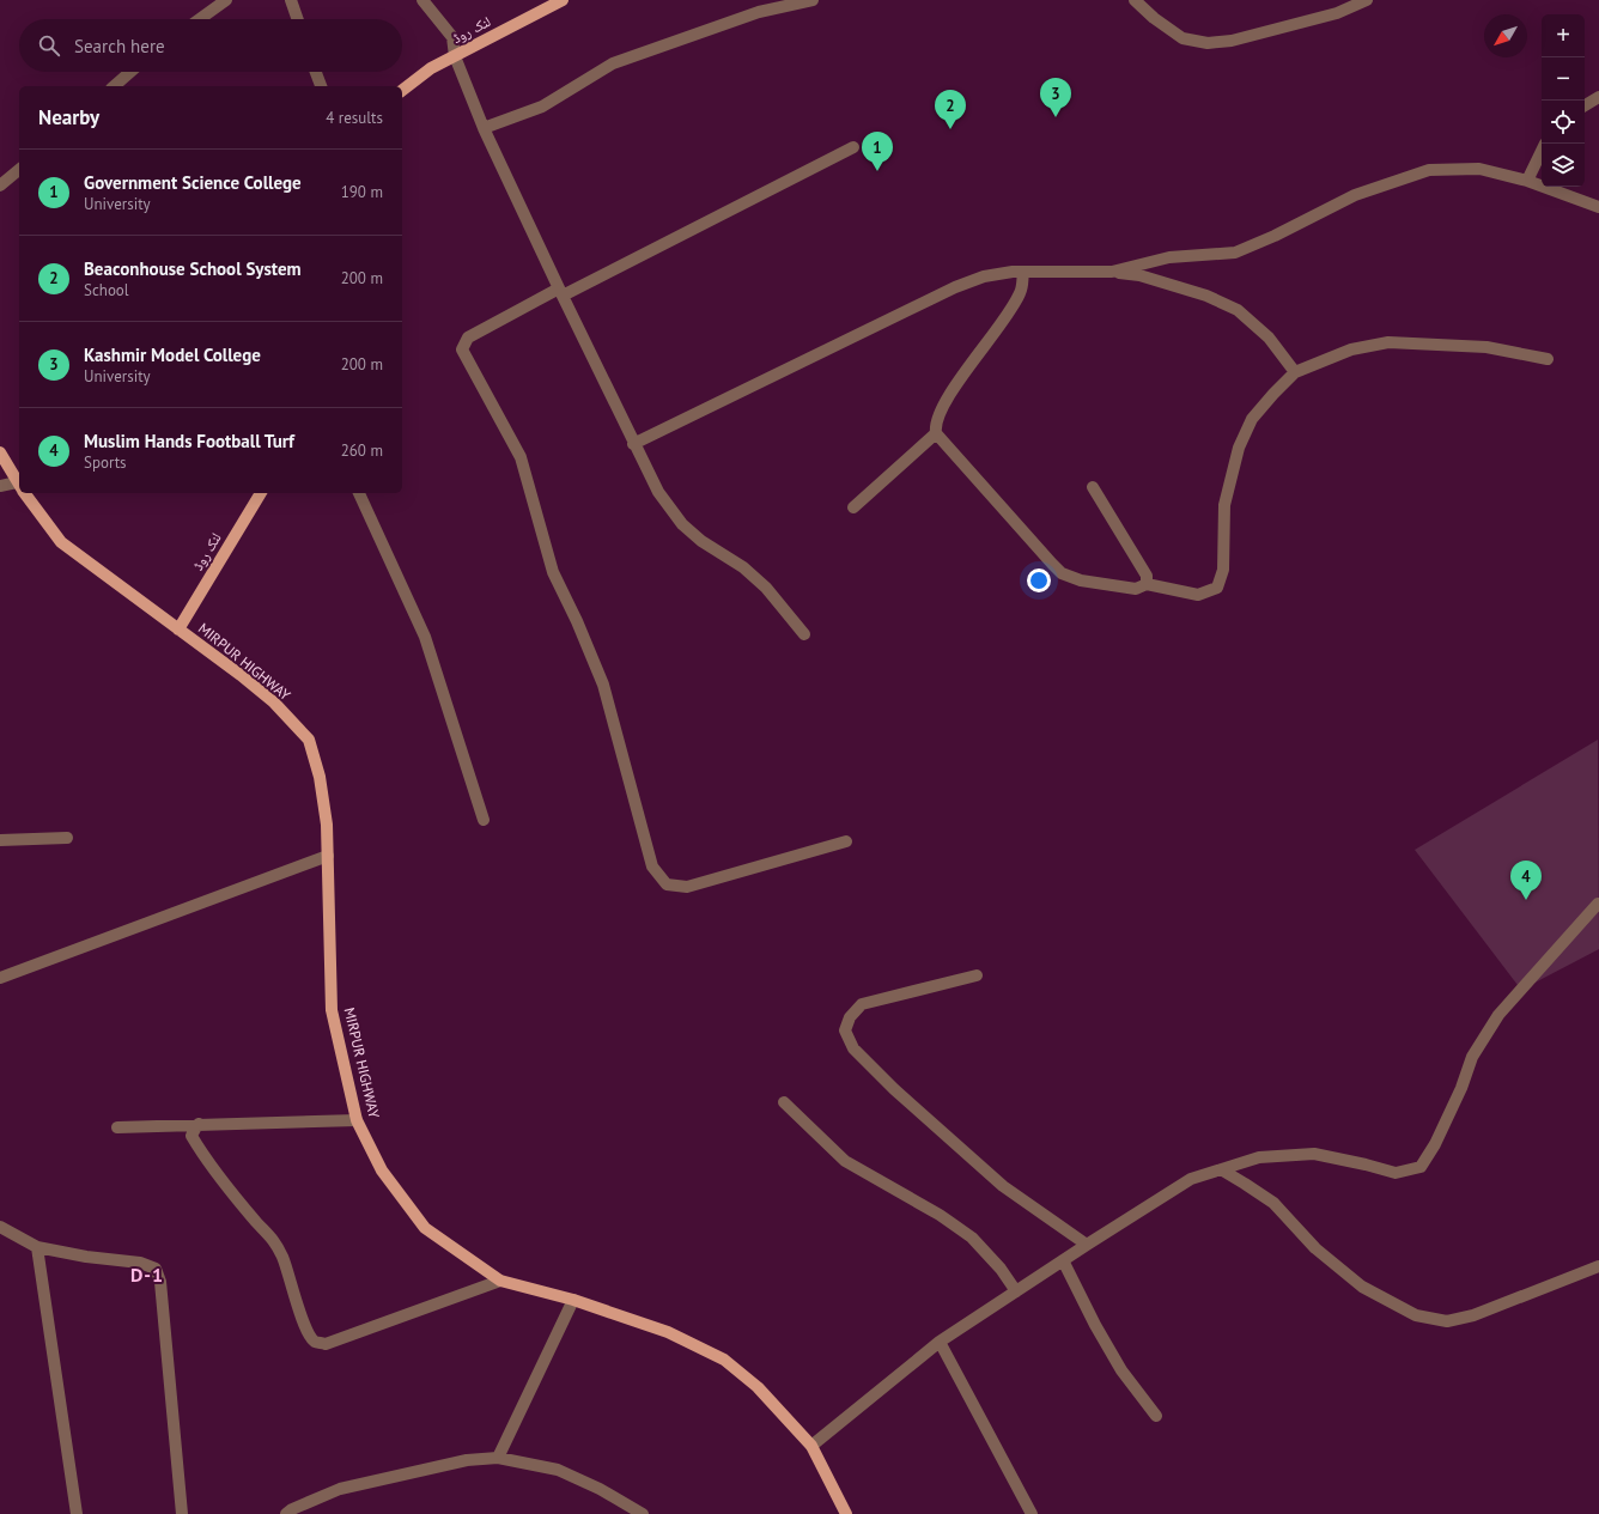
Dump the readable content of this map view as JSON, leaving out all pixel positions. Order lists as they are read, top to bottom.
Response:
{
  "streets": {
    "main road": ["لنک روڈ", "MIRPUR HIGHWAY"]
  },
  "crossings": [
    ["لنک روڈ", "MIRPUR HIGHWAY"]
  ],
  "districts": ["D-1"],
  "north": "bottom left",
  "page": {
    "map_buttons": ["+", "−"],
    "search": "Search here",
    "pins": [
      "3",
      "2",
      "1",
      "4"
    ],
    "heading": ["Nearby", "4 results"],
    "list": [
      {
        "mark": "1",
        "name": "Government Science College",
        "note": "University",
        "value": "190 m"
      },
      {
        "mark": "2",
        "name": "Beaconhouse School System",
        "note": "School",
        "value": "200 m"
      },
      {
        "mark": "3",
        "name": "Kashmir Model College",
        "note": "University",
        "value": "200 m"
      },
      {
        "mark": "4",
        "name": "Muslim Hands Football Turf",
        "note": "Sports",
        "value": "260 m"
      }
    ]
  }
}
